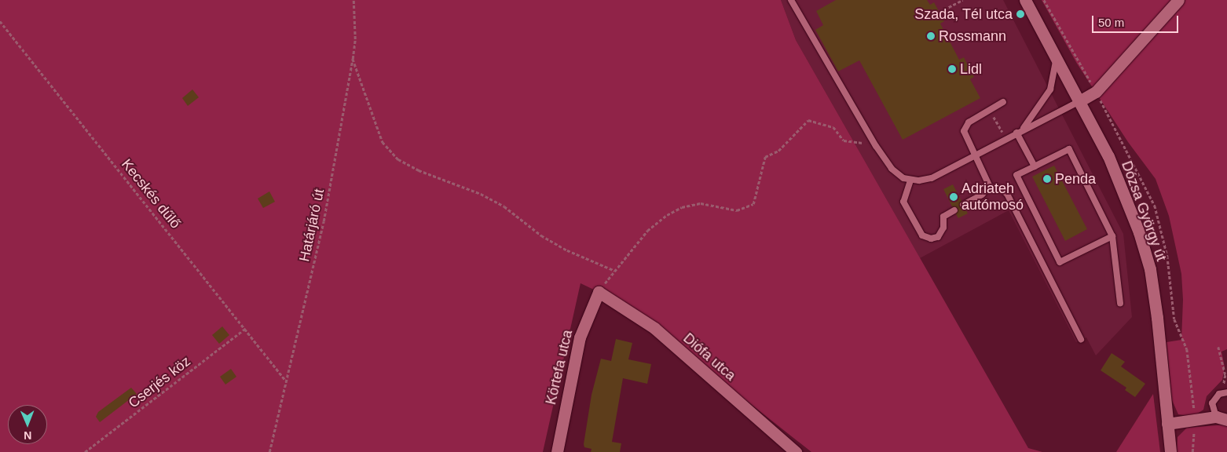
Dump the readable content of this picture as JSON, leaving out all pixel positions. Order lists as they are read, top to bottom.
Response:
{
  "streets": {
    "street": ["Dózsa György út", "Diófa utca", "Körtefa utca"],
    "path": ["Kecskés dűlő", "Határjáró út", "Cserjés köz"]
  },
  "crossings": [
    ["Kecskés dűlő", "Határjáró út"],
    ["Kecskés dűlő", "Cserjés köz"],
    ["Diófa utca", "Körtefa utca"]
  ],
  "places": [
    "Szada, Tél utca",
    "Rossmann",
    "Lidl",
    "Penda",
    "Adriateh autómosó"
  ],
  "scale_bar": "50 m",
  "north": "bottom"
}
